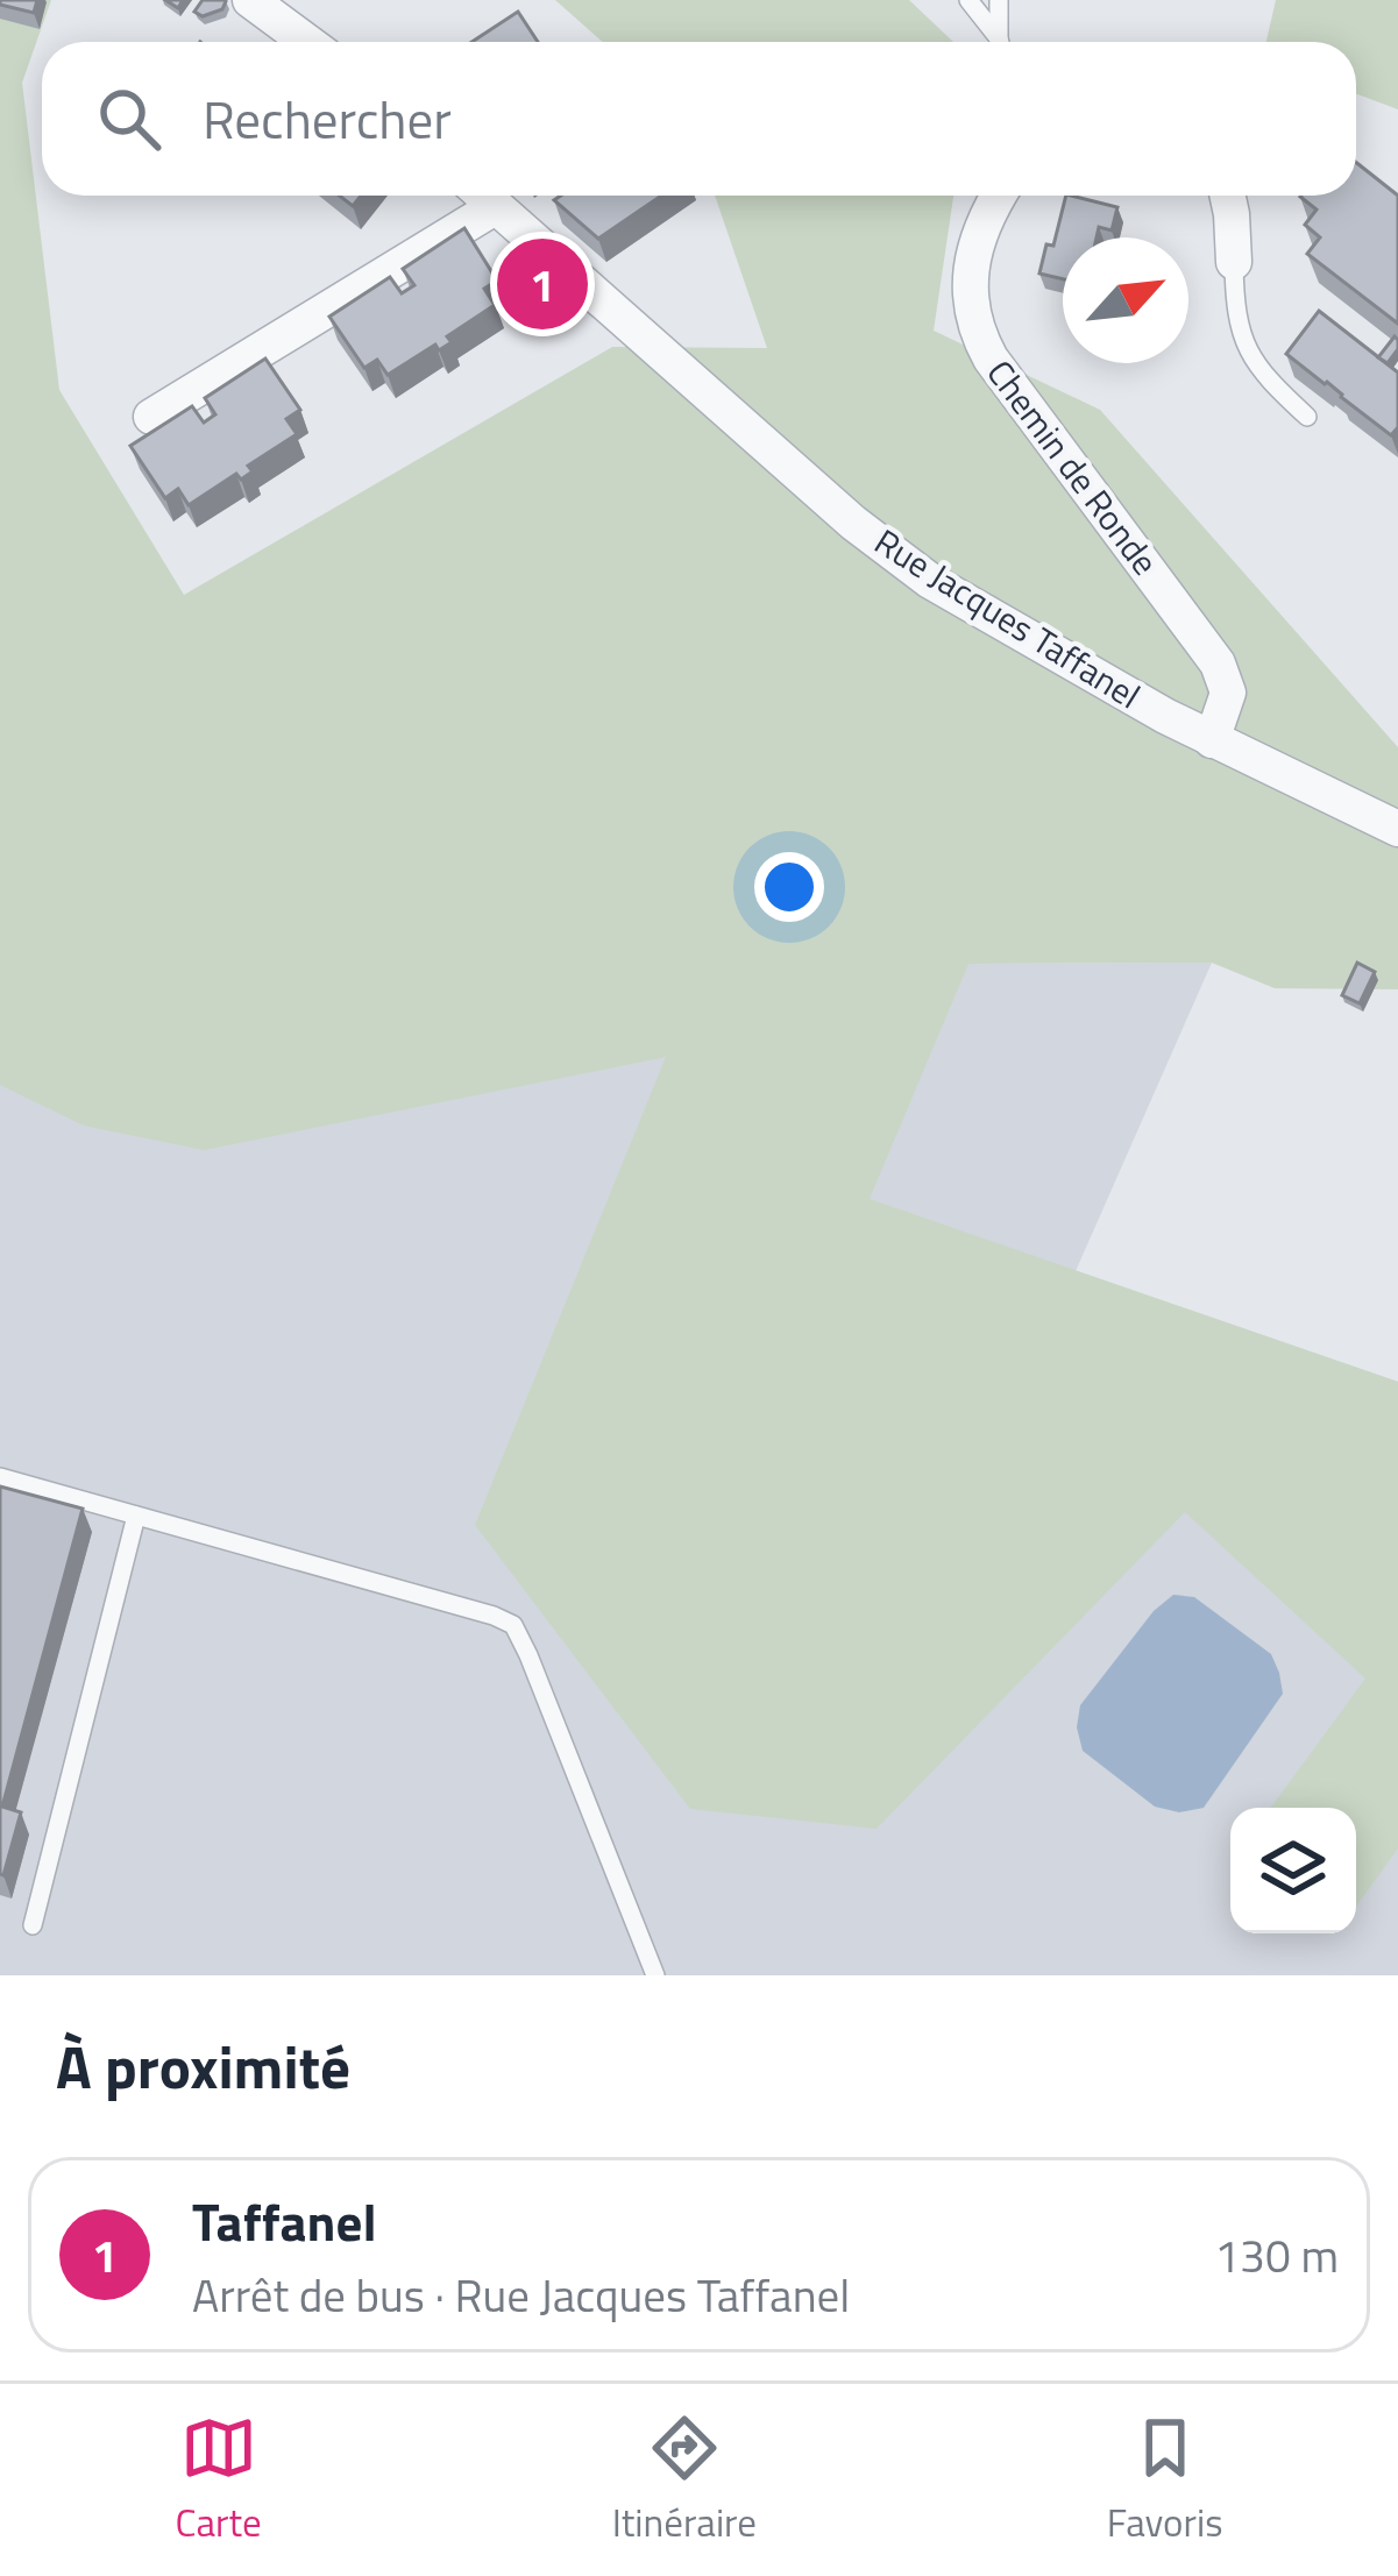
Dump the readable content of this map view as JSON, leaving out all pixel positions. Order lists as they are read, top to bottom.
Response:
{
  "streets": {
    "street": ["Chemin de Ronde", "Rue Jacques Taffanel"]
  },
  "crossings": [
    ["Chemin de Ronde", "Rue Jacques Taffanel"]
  ],
  "north": "top right",
  "page": {
    "search": "Rechercher",
    "pins": "1",
    "heading": "À proximité",
    "list": [
      {
        "mark": "1",
        "name": "Taffanel",
        "note": "Arrêt de bus · Rue Jacques Taffanel",
        "value": "130 m"
      }
    ],
    "nav": ["Carte", "Itinéraire", "Favoris"]
  }
}
